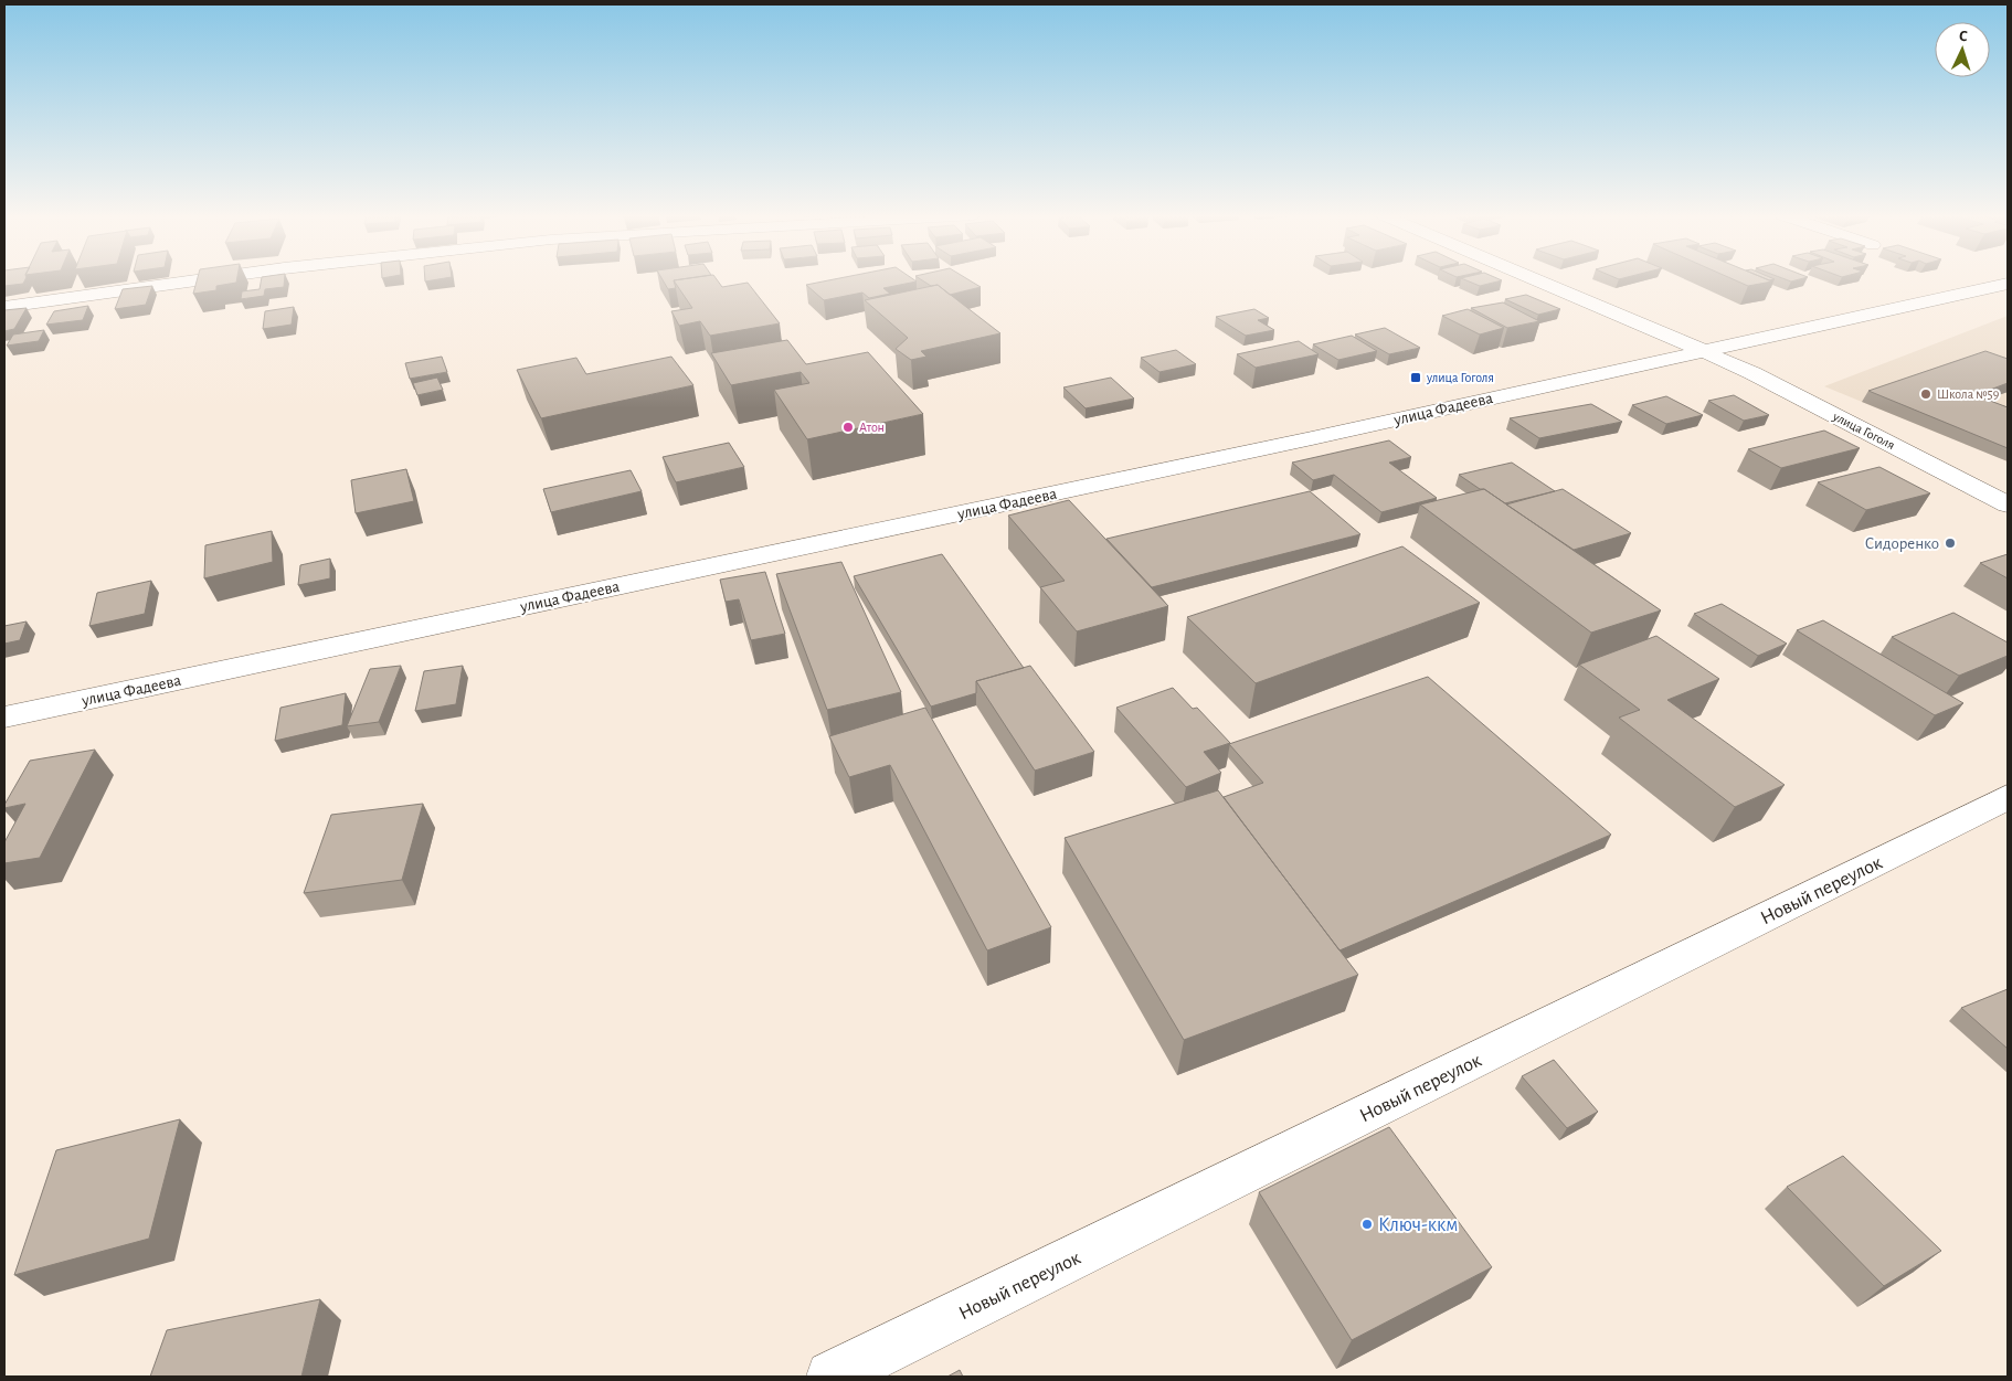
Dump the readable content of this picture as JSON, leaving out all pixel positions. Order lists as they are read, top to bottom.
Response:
{
  "streets": {
    "main road": ["улица Фадеева", "улица Гоголя", "Новый переулок"]
  },
  "crossings": [
    ["улица Фадеева", "улица Гоголя"]
  ],
  "places": {
    "transit": ["улица Гоголя"],
    "other": [
      "Школа №59",
      "Атон",
      "Сидоренко",
      "Ключ-ккм"
    ]
  },
  "north": "top"
}
